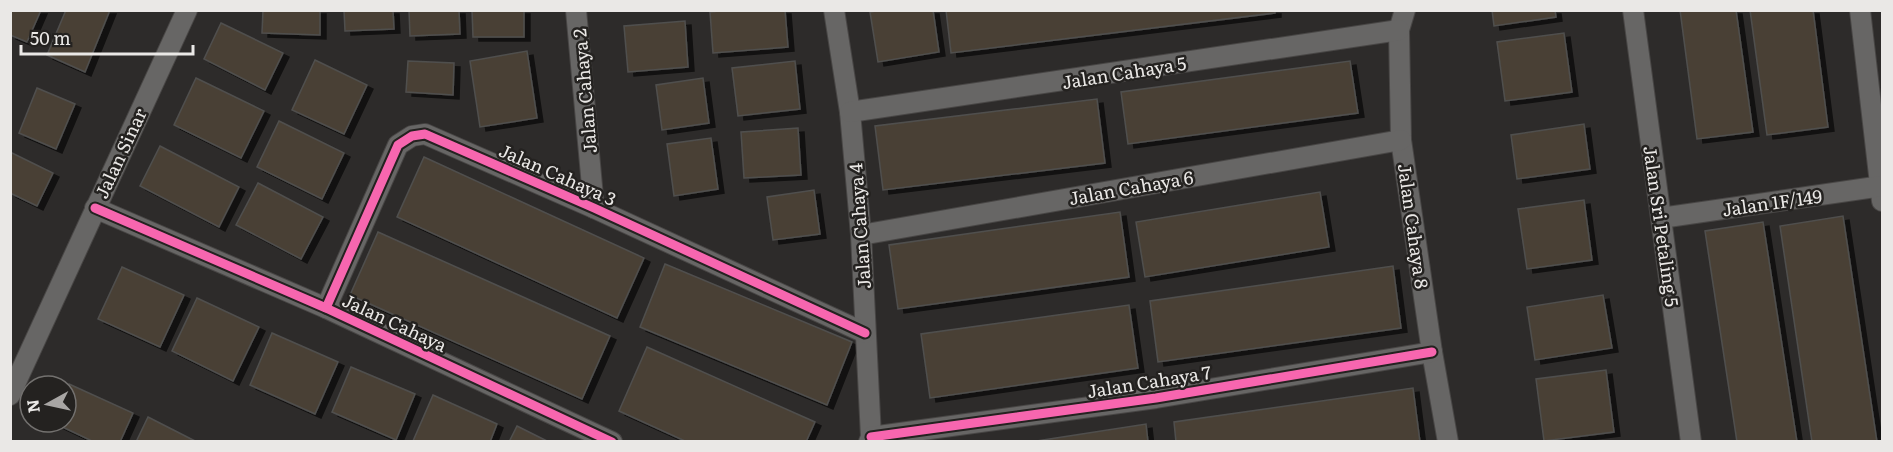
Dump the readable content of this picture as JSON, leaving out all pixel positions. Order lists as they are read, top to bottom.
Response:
{
  "streets": {
    "street": [
      "Jalan Cahaya 5",
      "Jalan Cahaya 2",
      "Jalan Sinar",
      "Jalan Cahaya 3",
      "Jalan Cahaya 6",
      "Jalan 1F/149",
      "Jalan Cahaya 4",
      "Jalan Cahaya 8",
      "Jalan Sri Petaling 5",
      "Jalan Cahaya",
      "Jalan Cahaya 7"
    ]
  },
  "crossings": [
    ["Jalan Cahaya 5", "Jalan Cahaya 4"],
    ["Jalan Cahaya 5", "Jalan Cahaya 8"],
    ["Jalan Cahaya 2", "Jalan Cahaya 3"],
    ["Jalan Sinar", "Jalan Cahaya"],
    ["Jalan Cahaya 3", "Jalan Cahaya 4"],
    ["Jalan Cahaya 3", "Jalan Cahaya"],
    ["Jalan Cahaya 6", "Jalan Cahaya 4"],
    ["Jalan Cahaya 6", "Jalan Cahaya 8"],
    ["Jalan 1F/149", "Jalan Sri Petaling 5"],
    ["Jalan Cahaya 4", "Jalan Cahaya 7"],
    ["Jalan Cahaya 8", "Jalan Cahaya 7"]
  ],
  "scale_bar": "50 m",
  "north": "left"
}
